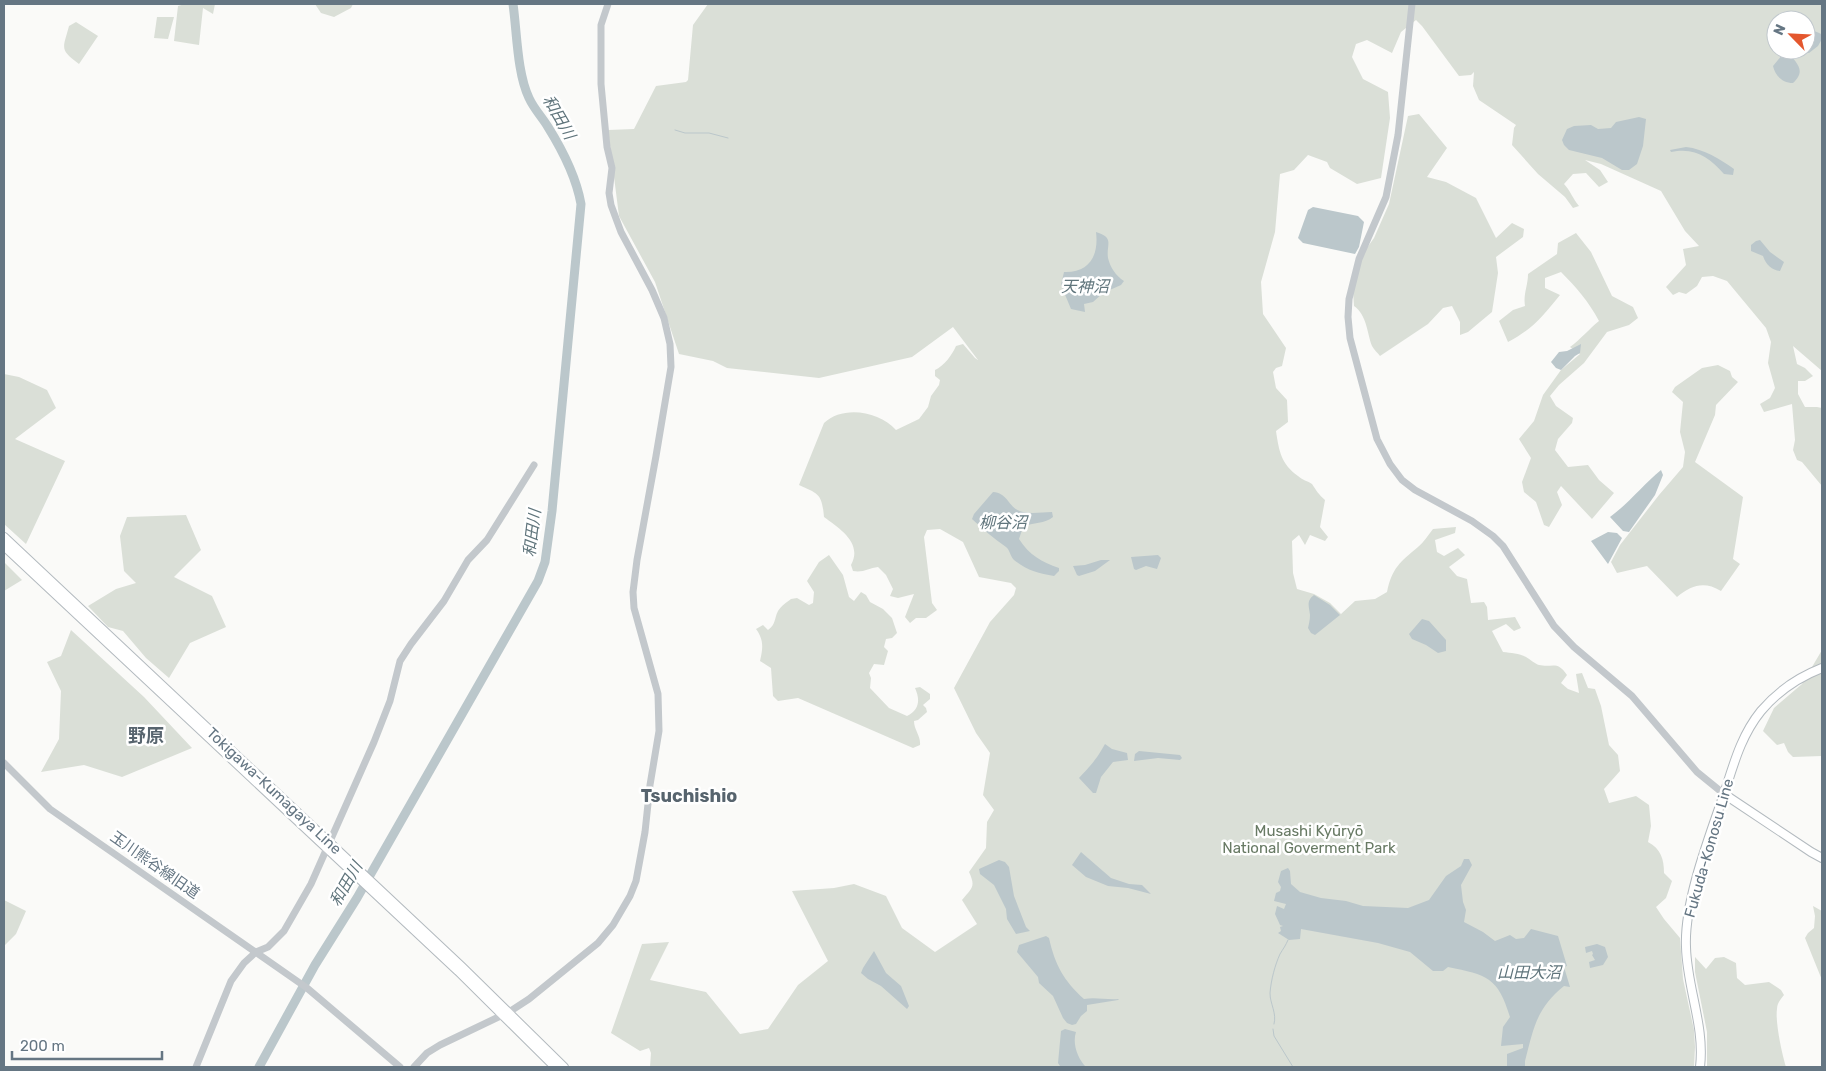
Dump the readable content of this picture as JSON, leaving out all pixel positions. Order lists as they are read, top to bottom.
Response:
{
  "streets": {
    "main road": ["Tokigawa-Kumagaya Line", "Fukuda-Konosu Line"],
    "street": ["玉川熊谷線旧道"]
  },
  "districts": ["野原", "Tsuchishio"],
  "water": [
    "和田川",
    "天神沼",
    "柳谷沼",
    "山田大沼"
  ],
  "parks": ["Musashi Kyūryō National Goverment Park"],
  "scale_bar": "200 m",
  "north": "top left"
}
